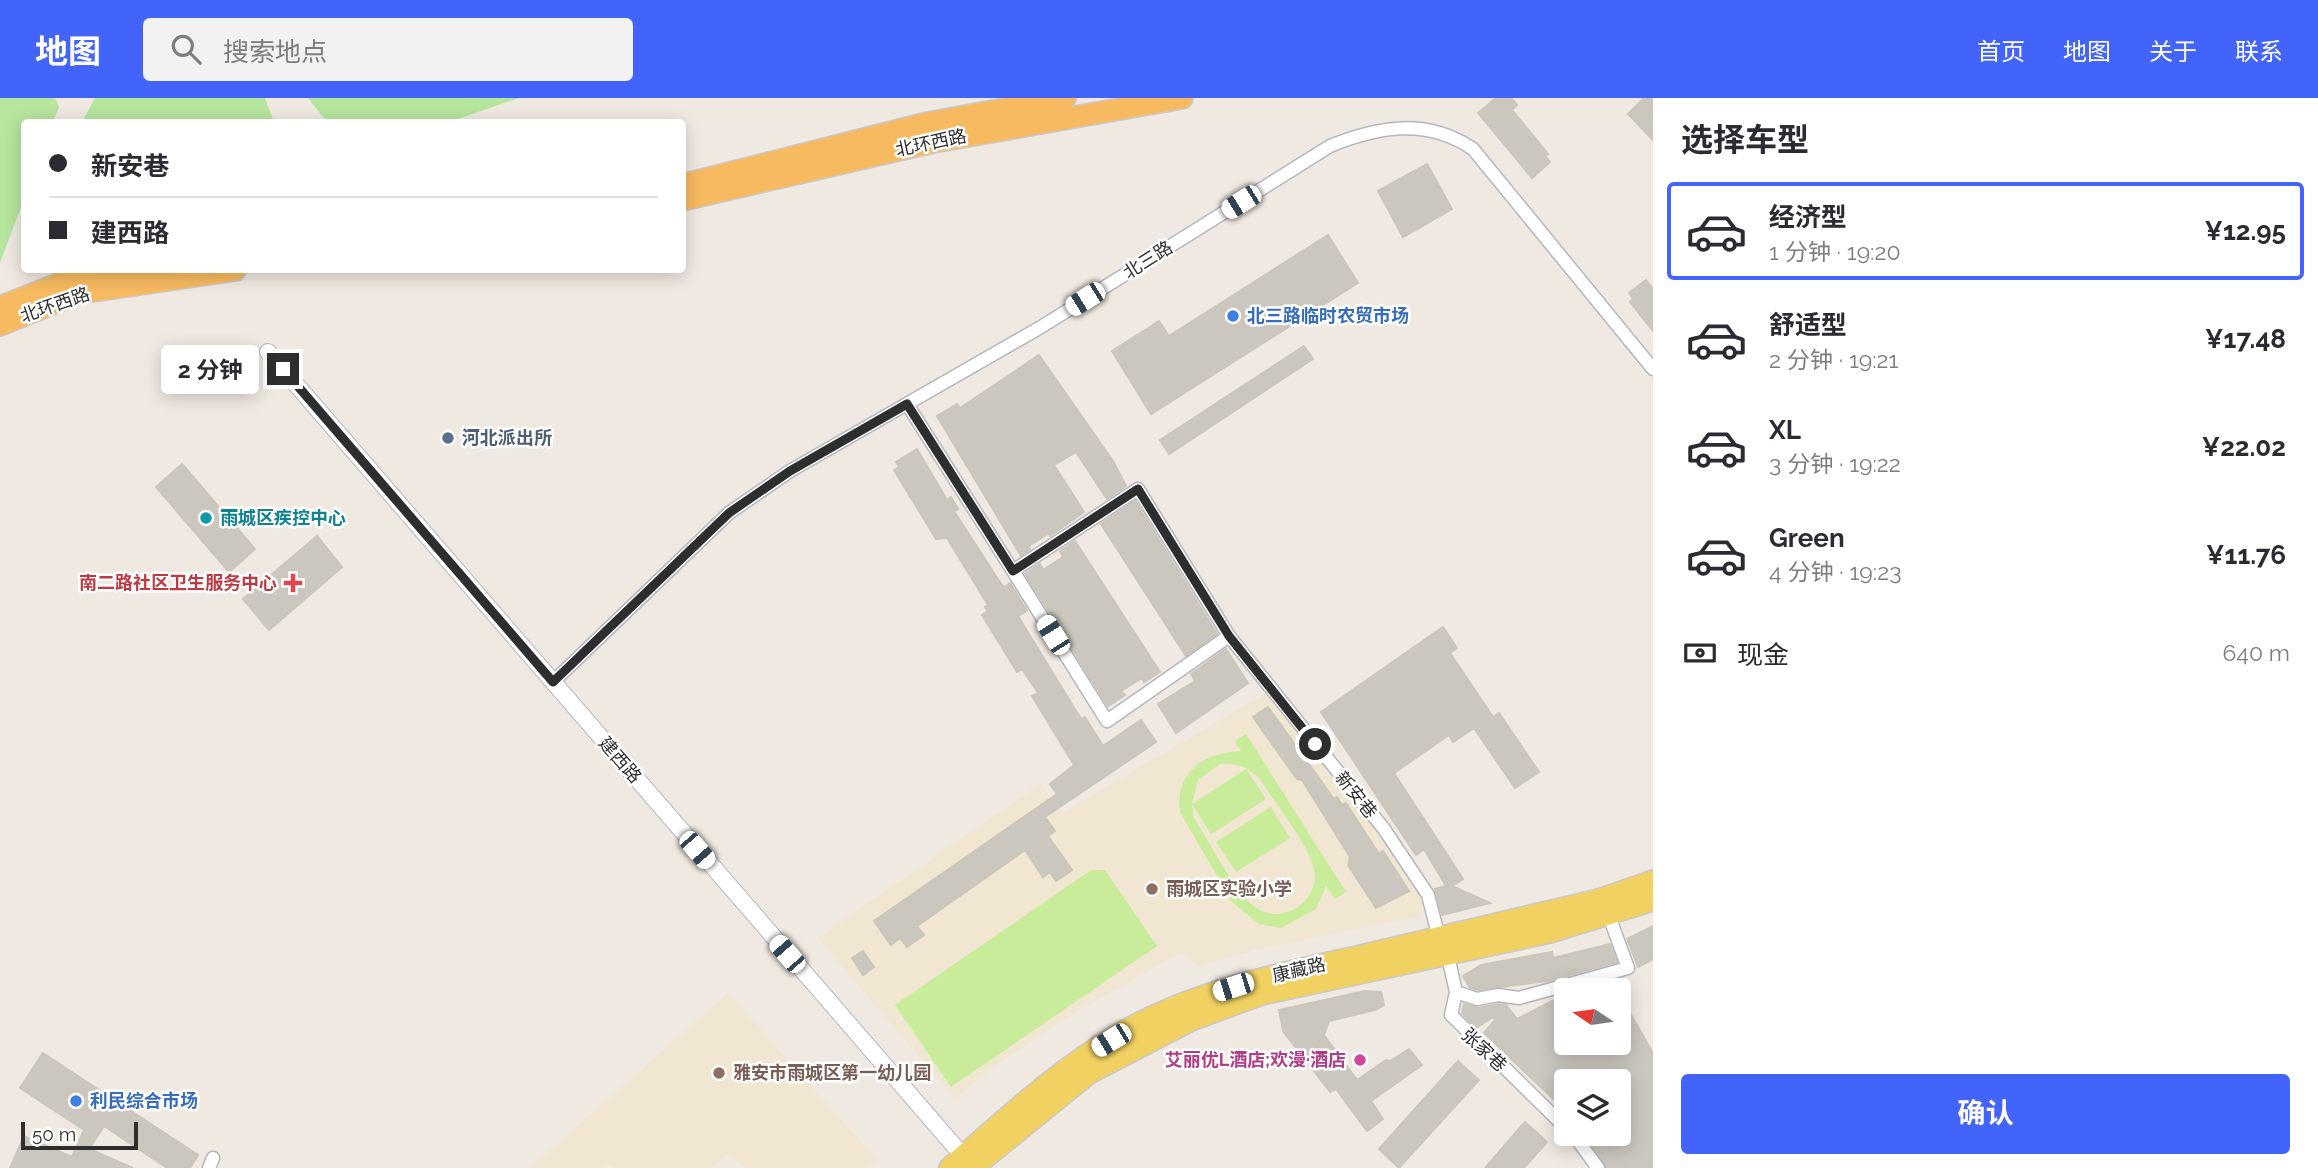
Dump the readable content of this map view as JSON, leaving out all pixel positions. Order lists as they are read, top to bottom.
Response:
{
  "streets": {
    "highway": ["北环西路"],
    "main road": ["康藏路"],
    "street": [
      "北三路",
      "建西路",
      "新安巷",
      "张家巷"
    ]
  },
  "crossings": [
    ["北三路", "建西路"],
    ["建西路", "康藏路"],
    ["新安巷", "康藏路"],
    ["新安巷", "张家巷"],
    ["康藏路", "张家巷"]
  ],
  "places": {
    "other": [
      "北三路临时农贸市场",
      "河北派出所",
      "雨城区疾控中心",
      "雨城区实验小学",
      "艾丽优L酒店;欢漫·酒店",
      "雅安市雨城区第一幼儿园",
      "利民综合市场"
    ],
    "health": ["南二路社区卫生服务中心"]
  },
  "scale_bar": "50 m",
  "north": "left",
  "page": {
    "header": "地图",
    "search": "搜索地点",
    "nav": [
      "首页",
      "地图",
      "关于",
      "联系"
    ],
    "heading": "选择车型",
    "banner": ["新安巷", "建西路"],
    "list": [
      {
        "name": "经济型",
        "note": "1 分钟 · 19:20",
        "value": "¥12.95"
      },
      {
        "name": "舒适型",
        "note": "2 分钟 · 19:21",
        "value": "¥17.48"
      },
      {
        "name": "XL",
        "note": "3 分钟 · 19:22",
        "value": "¥22.02"
      },
      {
        "name": "Green",
        "note": "4 分钟 · 19:23",
        "value": "¥11.76"
      }
    ],
    "bubble": "2 分钟",
    "pay": ["现金", "640 m"],
    "buttons": "确认",
    "scale": "50 m"
  }
}
